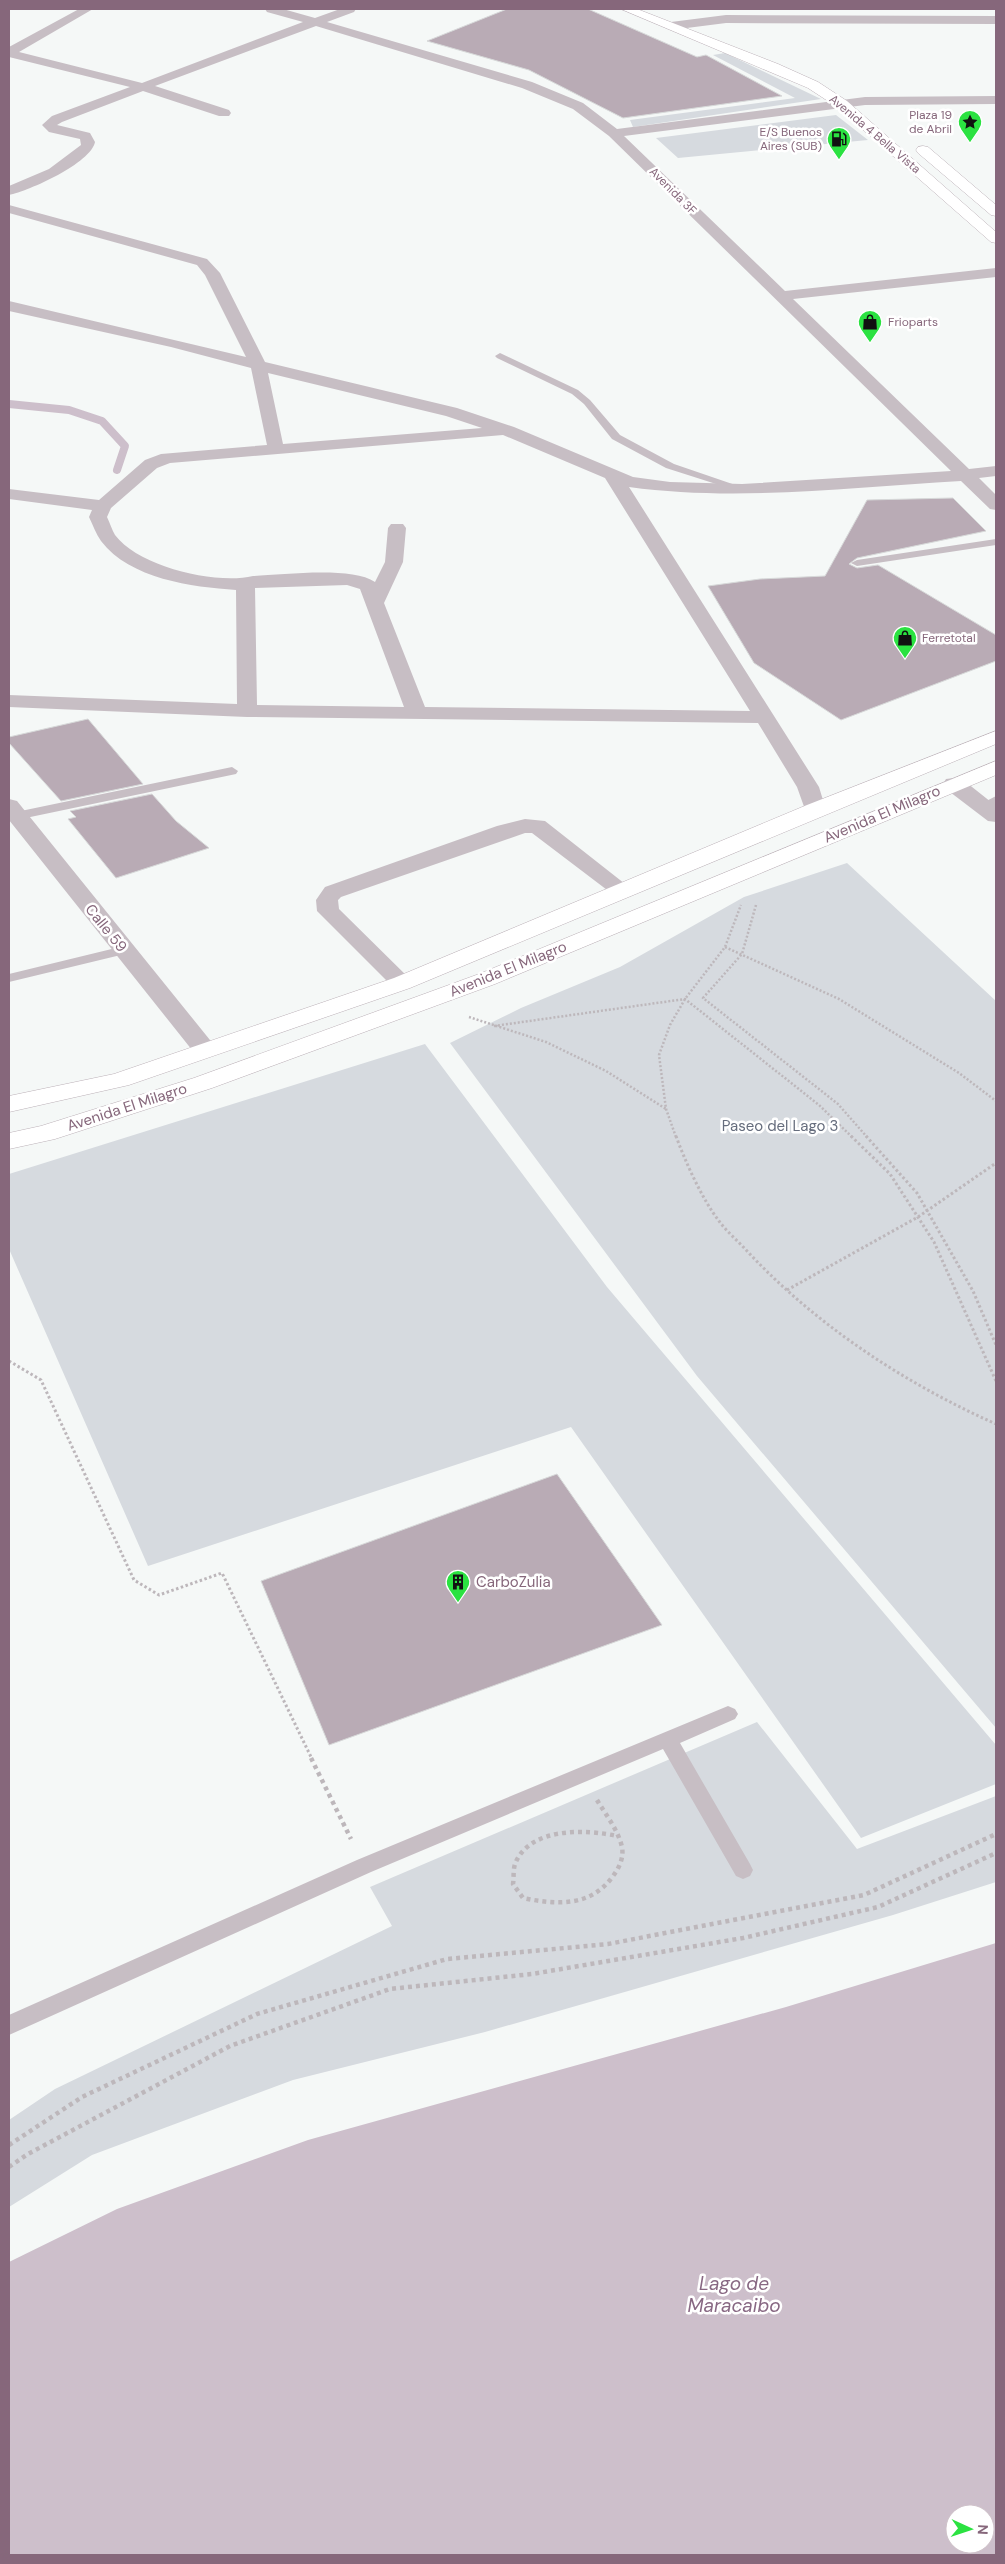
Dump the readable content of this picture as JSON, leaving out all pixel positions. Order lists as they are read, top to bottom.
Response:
{
  "streets": {
    "main road": ["Avenida 4 Bella Vista", "Avenida El Milagro"],
    "street": ["Avenida 3F", "Calle 59"]
  },
  "crossings": [
    ["Avenida El Milagro", "Calle 59"]
  ],
  "water": ["Lago de Maracaibo"],
  "parks": ["Paseo del Lago 3"],
  "places": {
    "place": ["Plaza 19 de Abril"],
    "fuel station": ["E/S Buenos Aires (SUB)"],
    "shop": ["Frioparts", "Ferretotal"],
    "building": ["CarboZulia"]
  },
  "north": "right"
}
